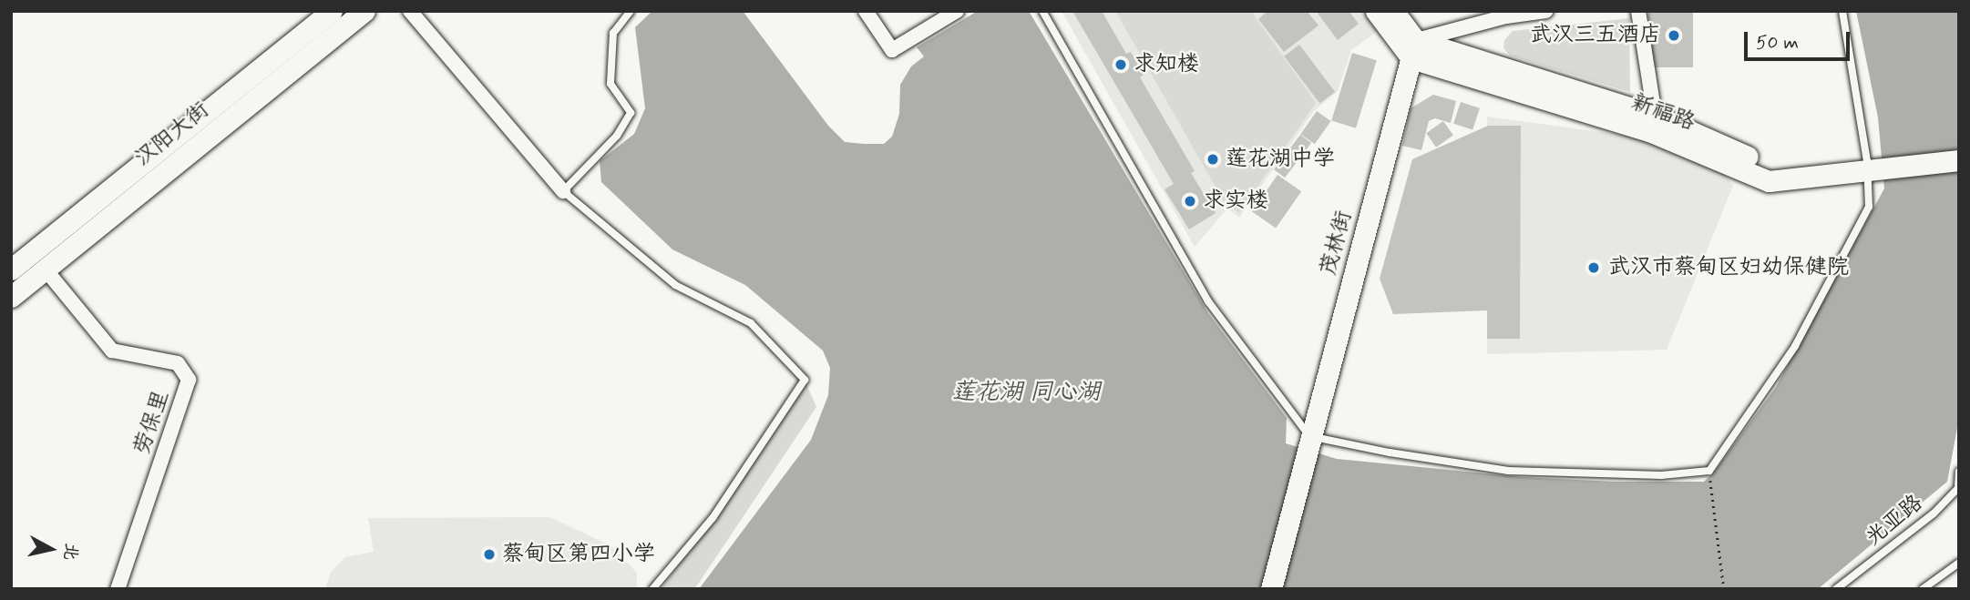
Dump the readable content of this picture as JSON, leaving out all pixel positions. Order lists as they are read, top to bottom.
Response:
{
  "streets": {
    "street": [
      "新福路",
      "汉阳大街",
      "茂林街",
      "劳保里"
    ],
    "lane": ["光亚路"]
  },
  "crossings": [
    ["新福路", "茂林街"],
    ["汉阳大街", "劳保里"]
  ],
  "water": ["莲花湖 同心湖"],
  "places": [
    "武汉三五酒店",
    "求知楼",
    "莲花湖中学",
    "求实楼",
    "武汉市蔡甸区妇幼保健院",
    "蔡甸区第四小学"
  ],
  "scale_bar": "50 m",
  "north": "right"
}
